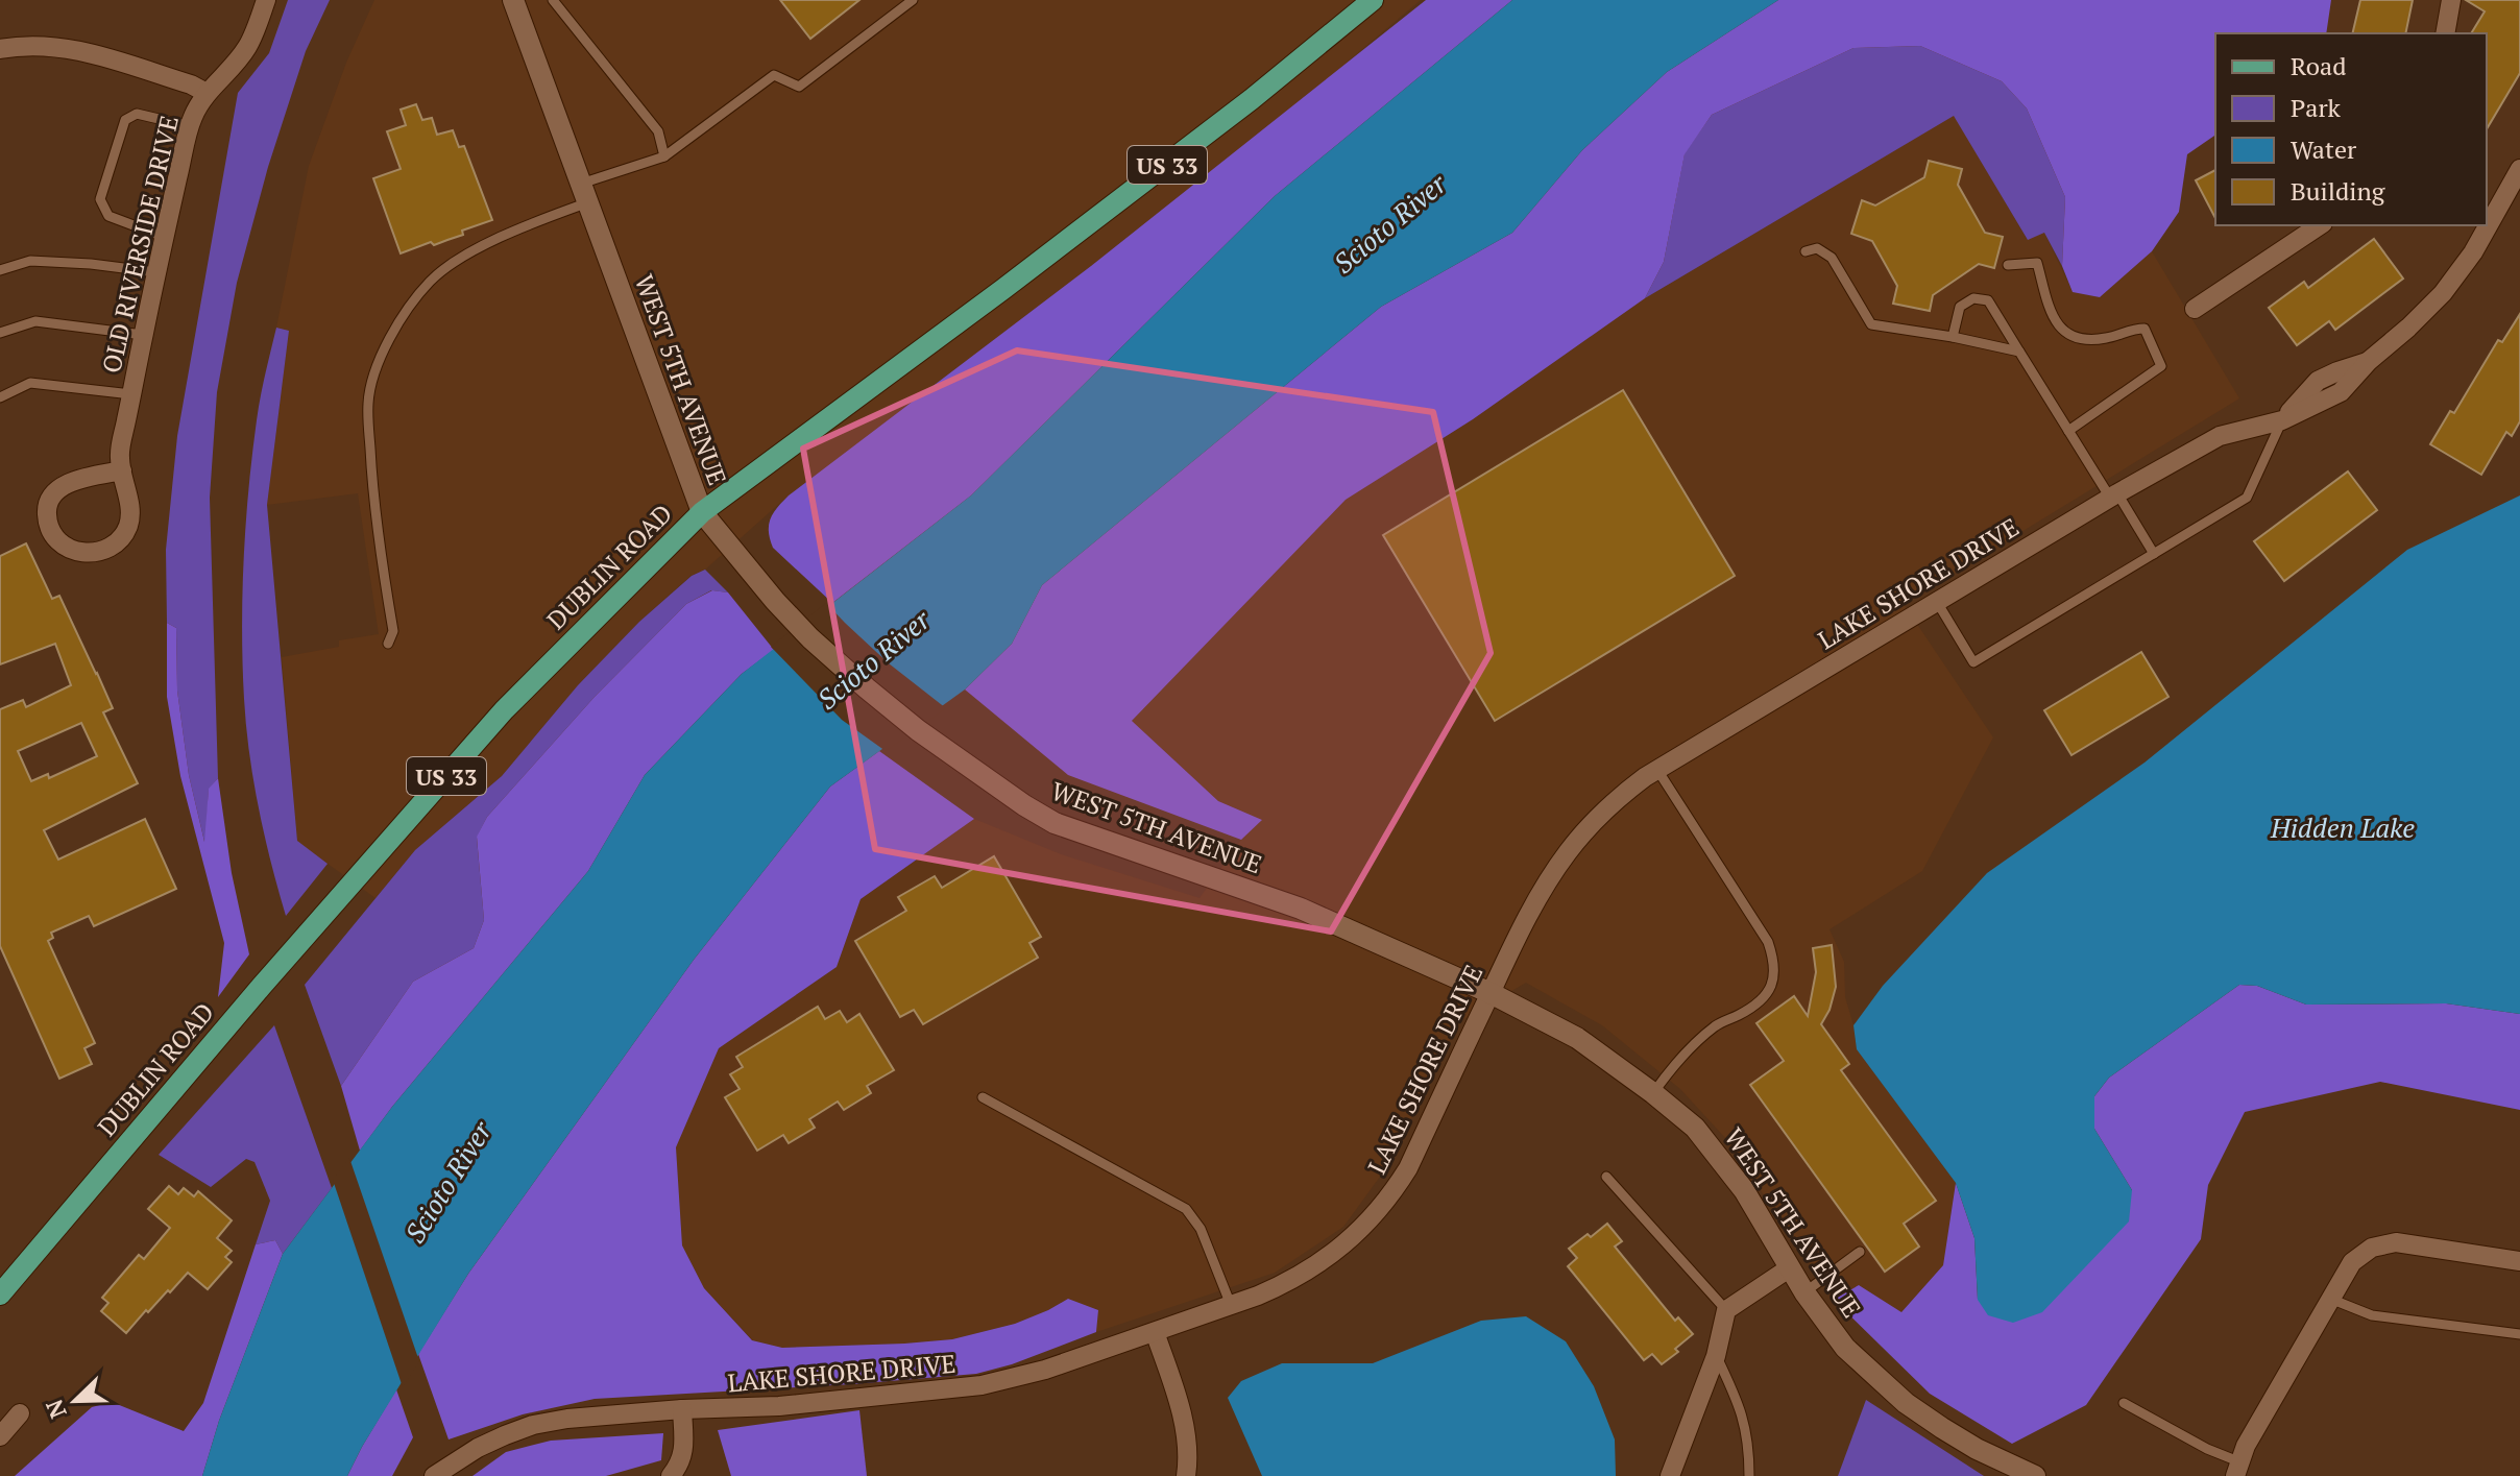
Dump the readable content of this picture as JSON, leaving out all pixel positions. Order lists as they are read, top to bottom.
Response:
{
  "streets": {
    "main road": ["US 33", "WEST 5TH AVENUE", "DUBLIN ROAD"],
    "street": ["OLD RIVERSIDE DRIVE", "LAKE SHORE DRIVE"]
  },
  "crossings": [
    ["WEST 5TH AVENUE", "DUBLIN ROAD"],
    ["WEST 5TH AVENUE", "LAKE SHORE DRIVE"]
  ],
  "water": ["Scioto River", "Hidden Lake"],
  "legend": [
    "Road",
    "Park",
    "Water",
    "Building"
  ],
  "north": "bottom left"
}
